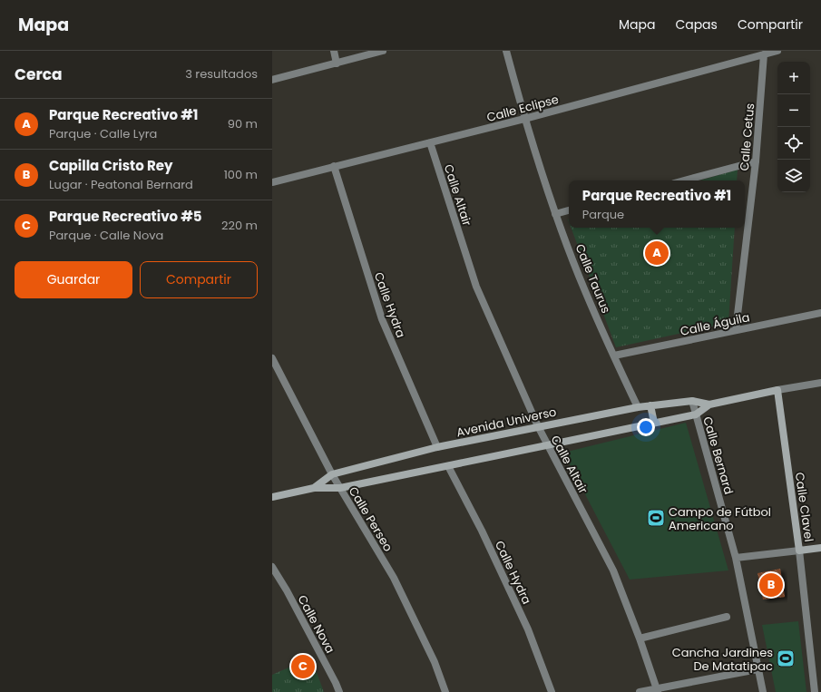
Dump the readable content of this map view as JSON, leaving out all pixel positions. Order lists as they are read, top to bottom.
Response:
{
  "streets": {
    "street": [
      "Calle Eclipse",
      "Calle Cetus",
      "Calle Altair",
      "Calle Taurus",
      "Calle Hydra",
      "Calle Águila",
      "Avenida Universo",
      "Calle Bernard",
      "Calle Clavel",
      "Calle Perseo",
      "Calle Nova"
    ]
  },
  "crossings": [
    ["Calle Eclipse", "Calle Cetus"],
    ["Calle Eclipse", "Calle Altair"],
    ["Calle Eclipse", "Calle Taurus"],
    ["Calle Eclipse", "Calle Hydra"],
    ["Calle Cetus", "Calle Águila"],
    ["Calle Altair", "Avenida Universo"],
    ["Calle Taurus", "Calle Águila"],
    ["Calle Taurus", "Avenida Universo"],
    ["Calle Hydra", "Avenida Universo"],
    ["Avenida Universo", "Calle Bernard"],
    ["Avenida Universo", "Calle Clavel"],
    ["Avenida Universo", "Calle Perseo"]
  ],
  "places": {
    "sports": ["Campo de Fútbol Americano", "Cancha Jardines De Matatipac"]
  },
  "page": {
    "header": "Mapa",
    "nav": ["Mapa", "Capas", "Compartir"],
    "heading": ["Cerca", "3 resultados"],
    "map_buttons": ["+", "−"],
    "list": [
      {
        "mark": "A",
        "name": "Parque Recreativo #1",
        "note": "Parque · Calle Lyra",
        "value": "90 m"
      },
      {
        "mark": "B",
        "name": "Capilla Cristo Rey",
        "note": "Lugar · Peatonal Bernard",
        "value": "100 m"
      },
      {
        "mark": "C",
        "name": "Parque Recreativo #5",
        "note": "Parque · Calle Nova",
        "value": "220 m"
      }
    ],
    "popup": ["Parque Recreativo #1", "Parque"],
    "pins": ["A", "B", "C"],
    "buttons": ["Guardar", "Compartir"]
  }
}
